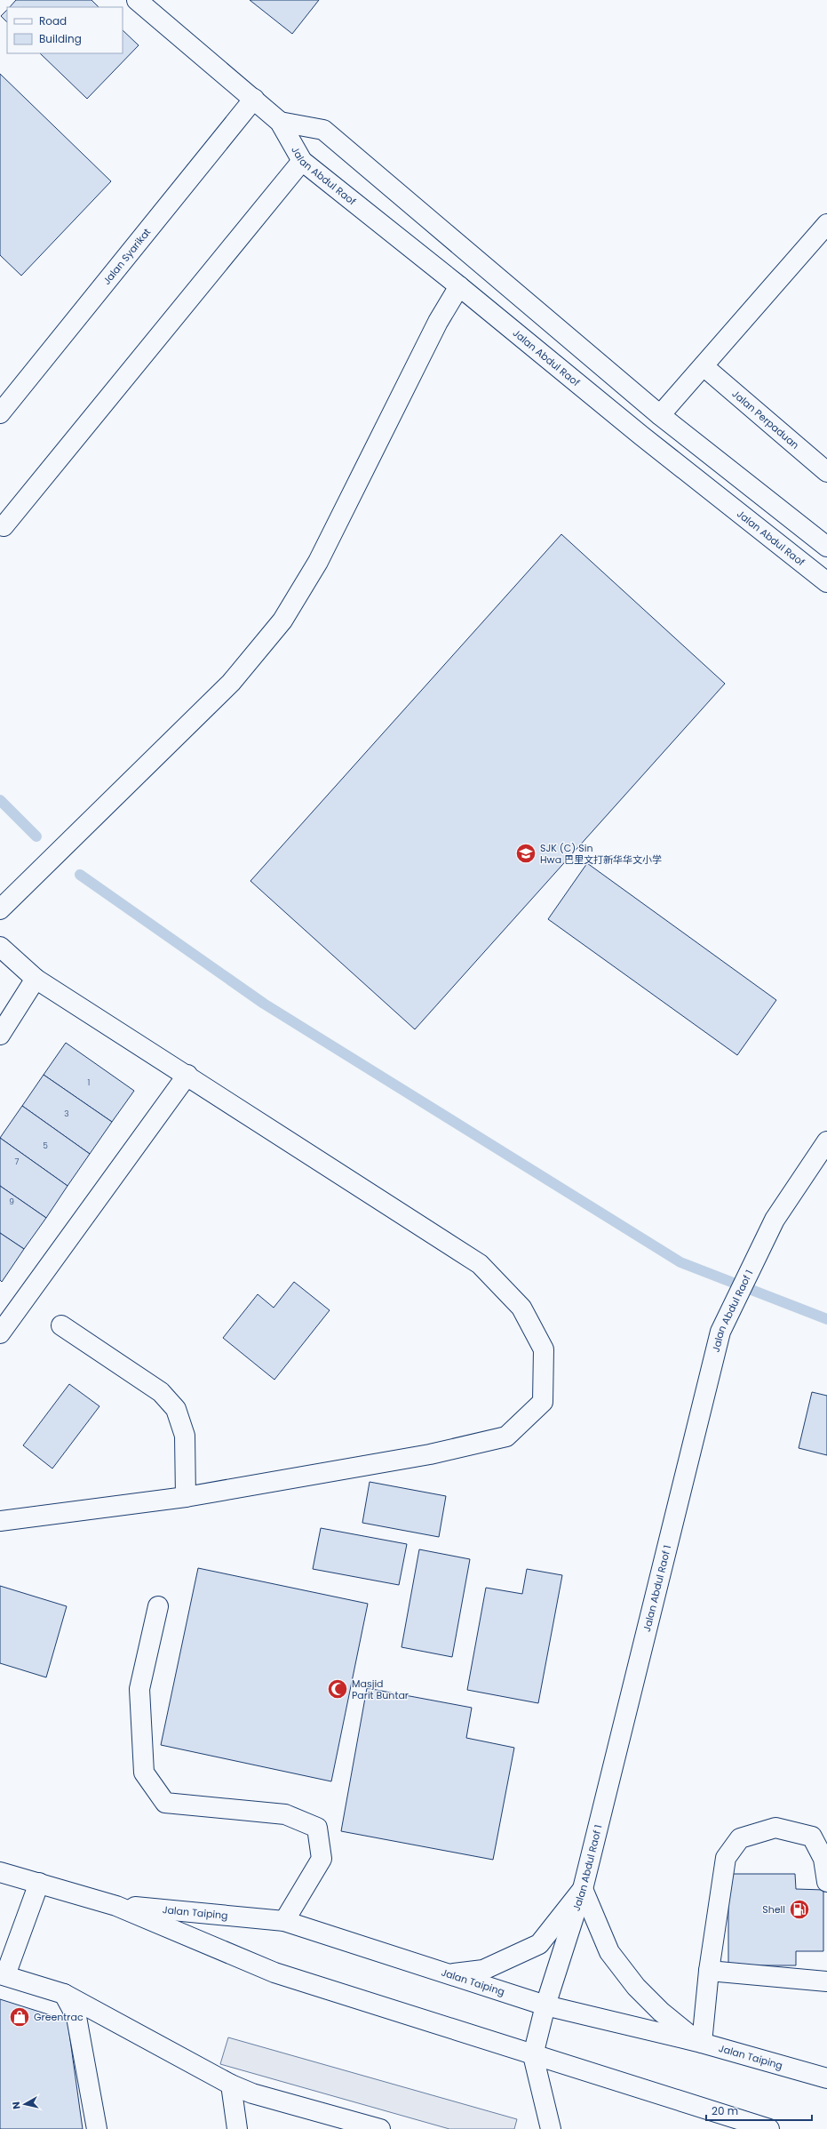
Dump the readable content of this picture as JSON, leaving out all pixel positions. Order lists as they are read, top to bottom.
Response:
{
  "streets": {
    "main road": [
      "Jalan Abdul Raof",
      "Jalan Syarikat",
      "Jalan Perpaduan",
      "Jalan Abdul Raof 1",
      "Jalan Taiping"
    ]
  },
  "crossings": [
    ["Jalan Abdul Raof", "Jalan Syarikat"],
    ["Jalan Abdul Raof 1", "Jalan Taiping"]
  ],
  "places": {
    "school or university": ["SJK (C) Sin Hwa 巴里文打新华华文小学"],
    "mosque": ["Masjid Parit Buntar"],
    "fuel station": ["Shell"],
    "shop": ["Greentrac"]
  },
  "house_numbers": [
    "1",
    "3",
    "5",
    "7",
    "9"
  ],
  "legend": ["Road", "Building"],
  "scale_bar": "20 m",
  "north": "left"
}
